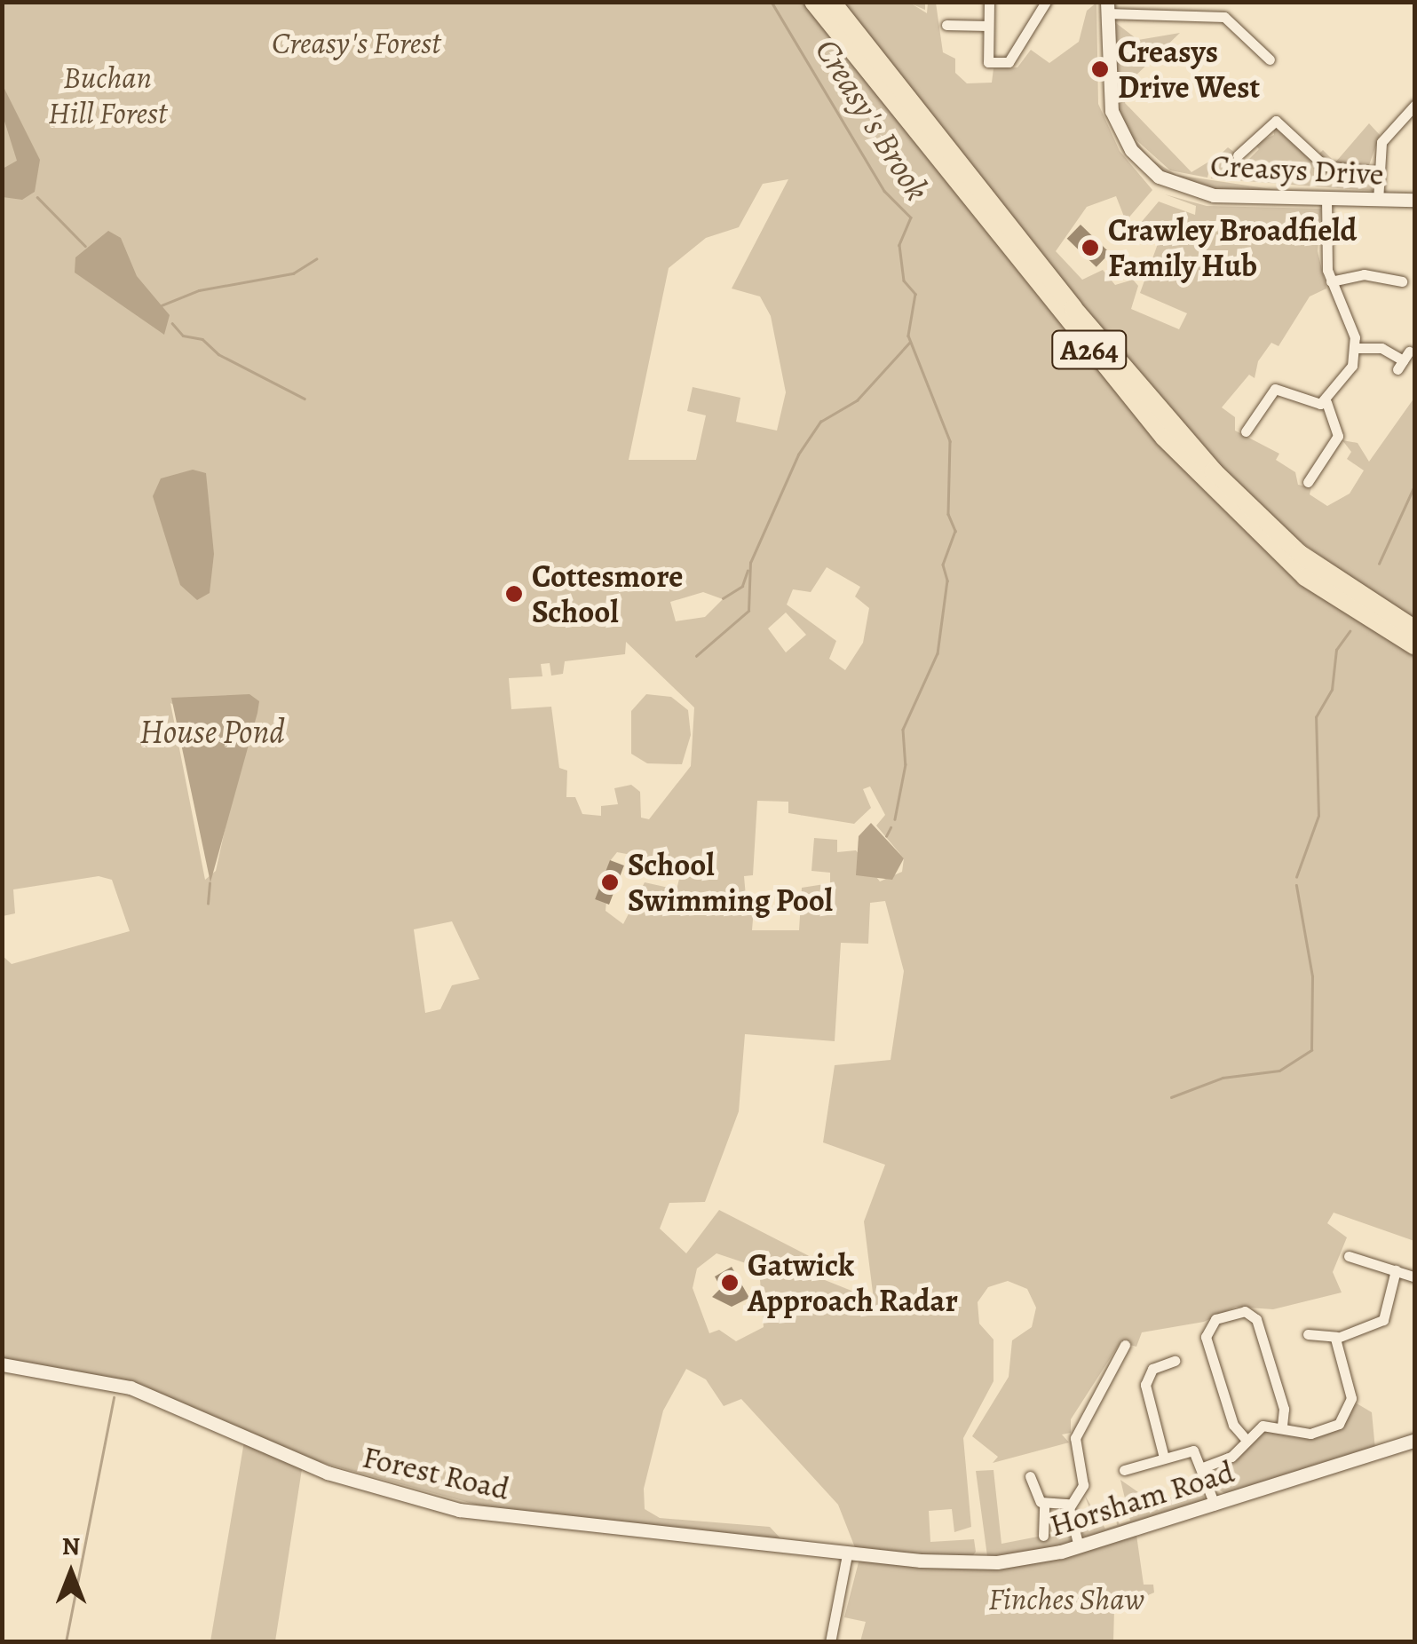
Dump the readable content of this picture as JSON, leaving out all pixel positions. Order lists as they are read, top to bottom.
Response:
{
  "streets": {
    "highway": ["A264"],
    "street": ["Creasys Drive", "Forest Road", "Horsham Road"]
  },
  "crossings": [
    ["Forest Road", "Horsham Road"]
  ],
  "water": ["Creasy's Brook", "House Pond"],
  "parks": ["Creasy's Forest", "Buchan Hill Forest", "Finches Shaw"],
  "places": [
    "Creasys Drive West",
    "Crawley Broadfield Family Hub",
    "Cottesmore School",
    "School Swimming Pool",
    "Gatwick Approach Radar"
  ],
  "north": "top"
}
